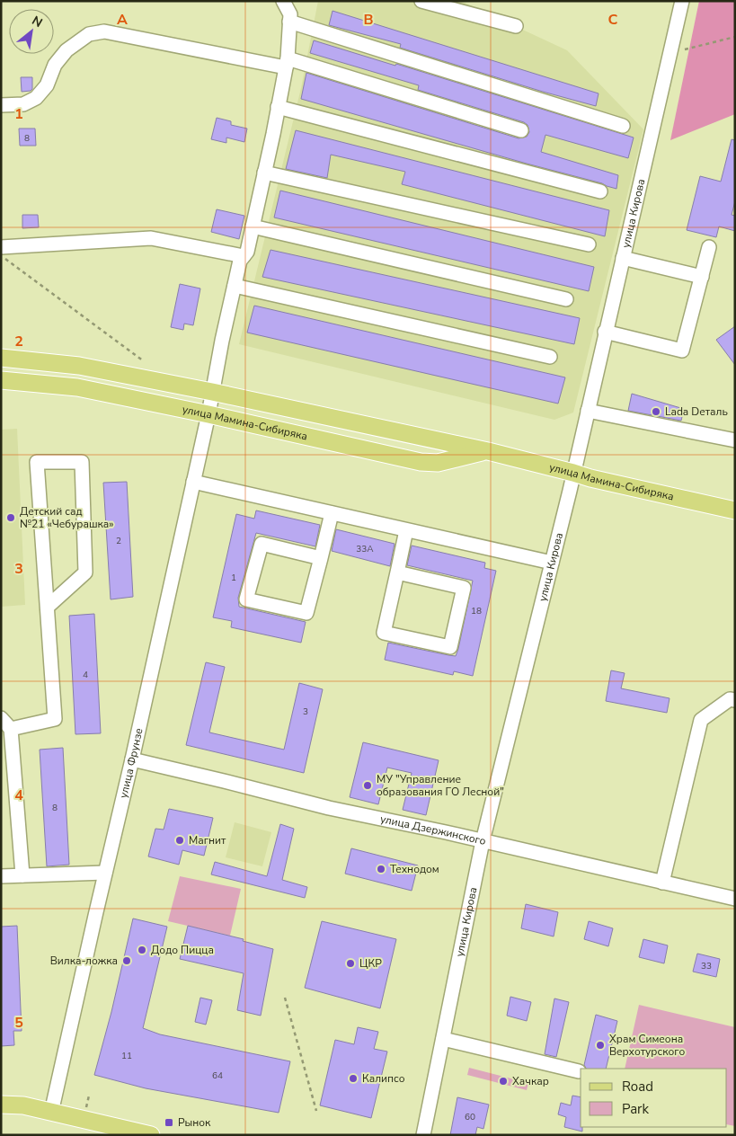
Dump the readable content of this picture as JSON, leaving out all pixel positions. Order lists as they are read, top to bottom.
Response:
{
  "streets": {
    "main road": ["улица Мамина-Сибиряка"],
    "street": ["улица Кирова", "улица Фрунзе", "улица Дзержинского"]
  },
  "crossings": [
    ["улица Кирова", "улица Мамина-Сибиряка"],
    ["улица Кирова", "улица Дзержинского"],
    ["улица Мамина-Сибиряка", "улица Фрунзе"],
    ["улица Фрунзе", "улица Дзержинского"]
  ],
  "places": {
    "other": [
      "Lada Dеталь",
      "Детский сад №21 «Чебурашка»",
      "МУ \"Управление образования ГО Лесной\"",
      "Магнит",
      "Технодом",
      "Додо Пицца",
      "Вилка-ложка",
      "ЦКР",
      "Храм Симеона Верхотурского",
      "Калипсо",
      "Хачкар"
    ],
    "transit": ["Рынок"]
  },
  "house_numbers": [
    "8",
    "2",
    "33А",
    "1",
    "18",
    "4",
    "3",
    "8",
    "33",
    "11",
    "64",
    "60"
  ],
  "legend": ["Road", "Park"],
  "north": "top right",
  "grid": {
    "columns": ["A", "B", "C"],
    "rows": [
      "1",
      "2",
      "3",
      "4",
      "5"
    ]
  }
}
